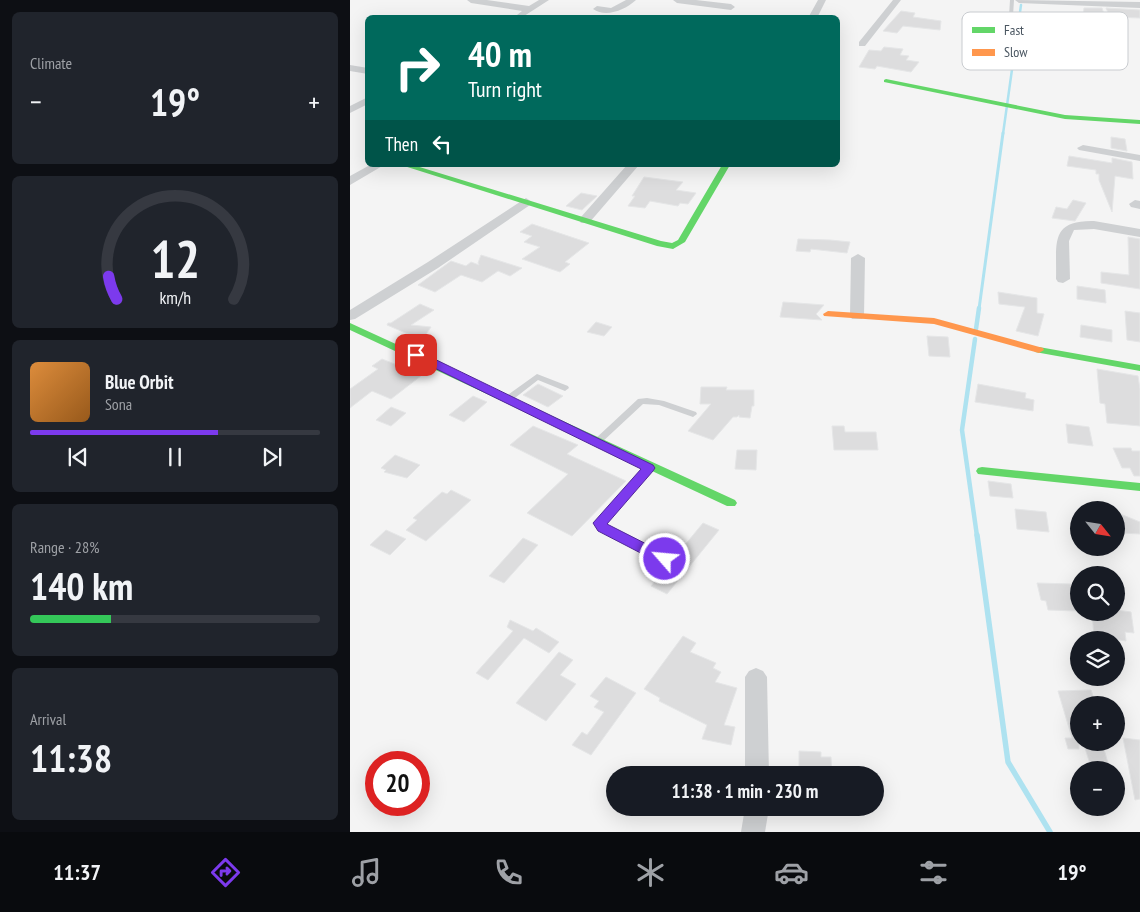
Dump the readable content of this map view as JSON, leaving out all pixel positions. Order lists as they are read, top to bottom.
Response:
{
  "legend": ["Fast", "Slow"],
  "north": "bottom right",
  "page": {
    "tile": [
      "Climate",
      ["Range · 28%", "140 km"],
      ["Arrival", "11:38"]
    ],
    "turn": ["40 m", "Turn right"],
    "heat": ["−", "19°", "+"],
    "then": "Then",
    "song": ["Blue Orbit", "Sona"],
    "map_buttons": ["+", "−"],
    "limit": "20",
    "trip": "11:38 · 1 min · 230 m",
    "tabs": ["11:37", "19°"],
    "gauge": ["12", "km/h"]
  }
}
